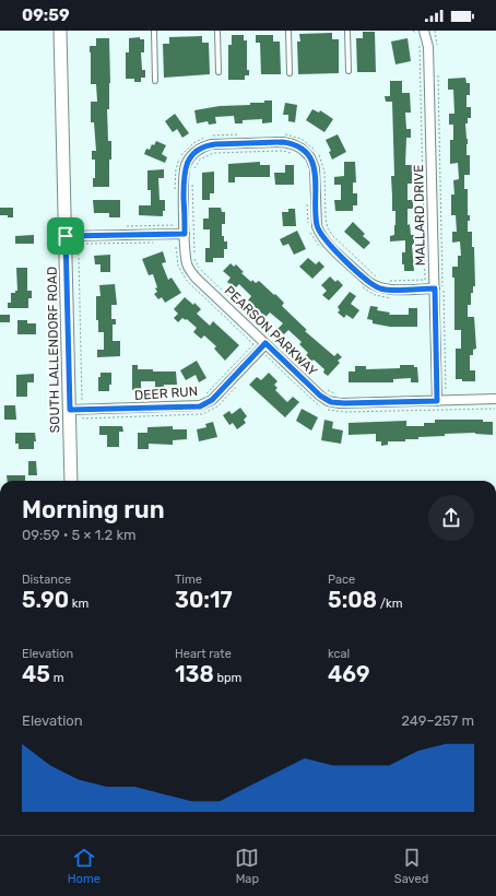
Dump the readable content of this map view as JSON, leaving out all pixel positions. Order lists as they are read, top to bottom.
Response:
{
  "streets": {
    "street": [
      "MALLARD DRIVE",
      "PEARSON PARKWAY",
      "SOUTH LALLENDORF ROAD",
      "DEER RUN"
    ]
  },
  "crossings": [
    ["MALLARD DRIVE", "PEARSON PARKWAY"],
    ["PEARSON PARKWAY", "DEER RUN"],
    ["SOUTH LALLENDORF ROAD", "DEER RUN"]
  ],
  "page": {
    "status": "09:59",
    "heading": ["Morning run", "09:59 · 5 × 1.2 km"],
    "stats": [
      ["Distance", "5.90 km"],
      ["Time", "30:17"],
      ["Pace", "5:08 /km"],
      ["Elevation", "45 m"],
      ["Heart rate", "138 bpm"],
      ["kcal", "469"]
    ],
    "chart": ["Elevation", "249–257 m"],
    "tabs": ["Home", "Map", "Saved"]
  }
}
